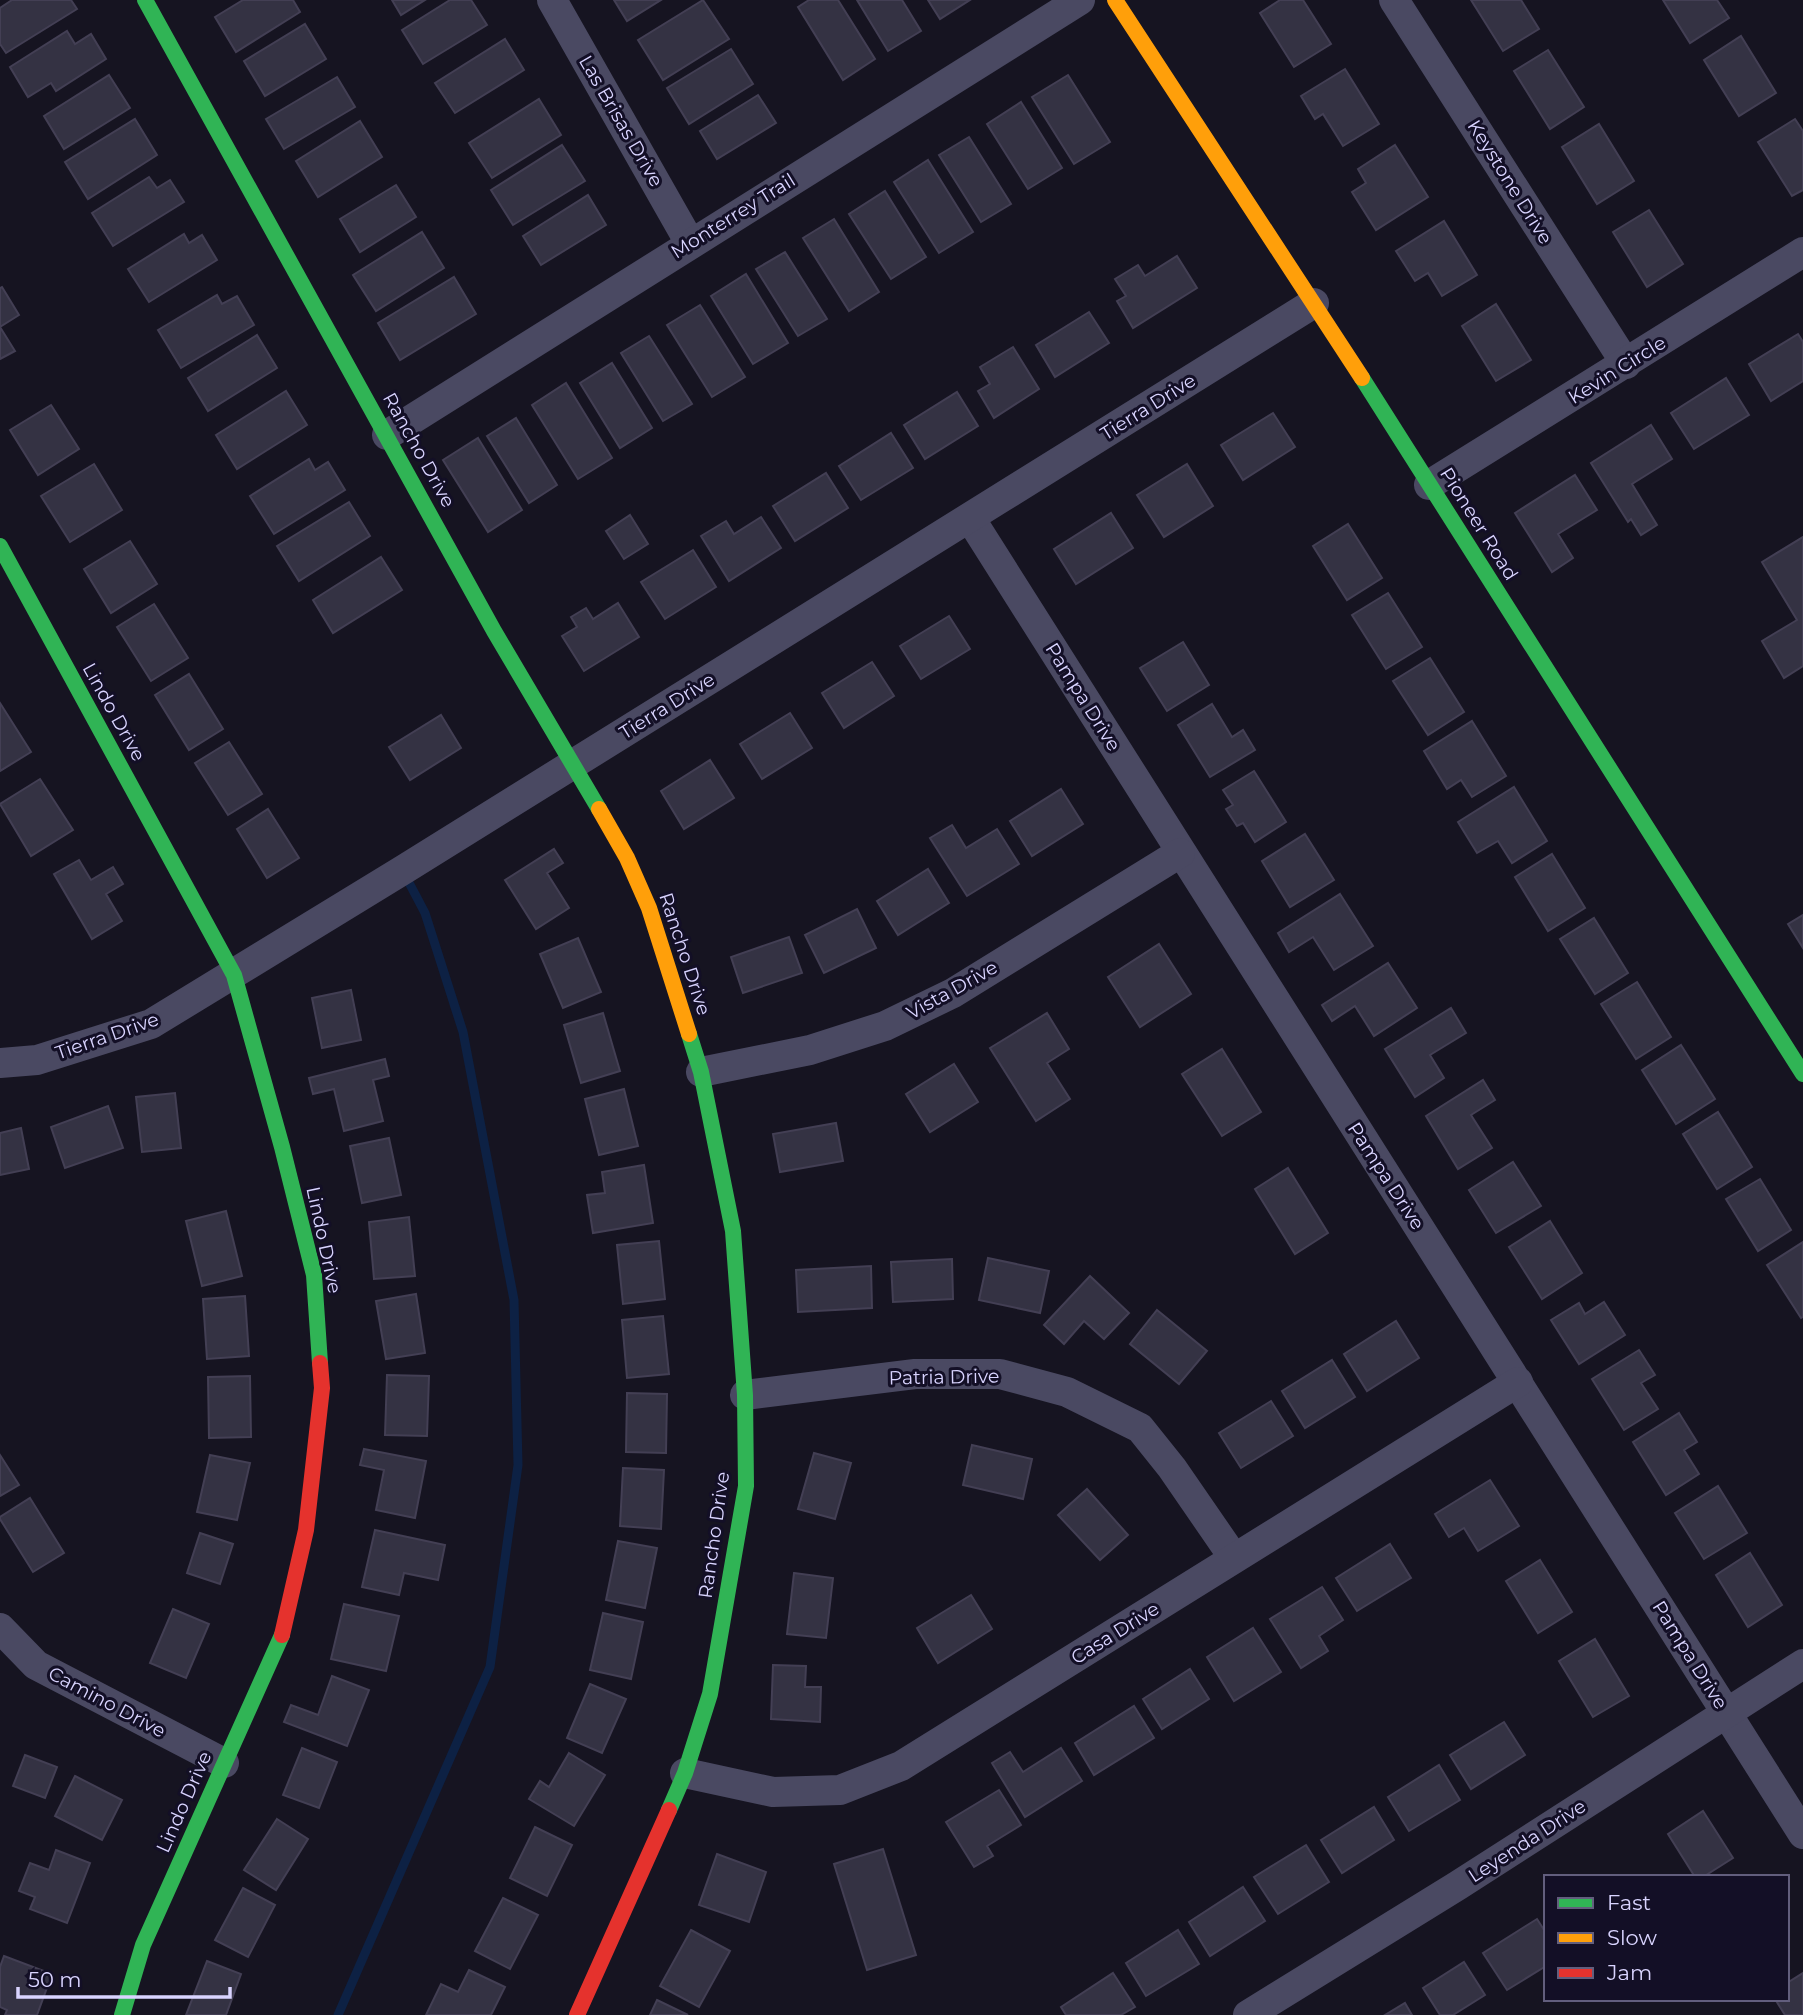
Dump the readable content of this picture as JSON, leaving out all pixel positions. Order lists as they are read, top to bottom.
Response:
{
  "streets": {
    "street": [
      "Las Brisas Drive",
      "Keystone Drive",
      "Monterrey Trail",
      "Kevin Circle",
      "Tierra Drive",
      "Rancho Drive",
      "Pioneer Road",
      "Pampa Drive",
      "Lindo Drive",
      "Vista Drive",
      "Patria Drive",
      "Casa Drive",
      "Camino Drive",
      "Leyenda Drive"
    ]
  },
  "crossings": [
    ["Las Brisas Drive", "Monterrey Trail"],
    ["Keystone Drive", "Kevin Circle"],
    ["Monterrey Trail", "Rancho Drive"],
    ["Kevin Circle", "Pioneer Road"],
    ["Tierra Drive", "Rancho Drive"],
    ["Tierra Drive", "Pioneer Road"],
    ["Tierra Drive", "Pampa Drive"],
    ["Tierra Drive", "Lindo Drive"],
    ["Rancho Drive", "Vista Drive"],
    ["Rancho Drive", "Patria Drive"],
    ["Rancho Drive", "Casa Drive"],
    ["Pampa Drive", "Vista Drive"],
    ["Pampa Drive", "Casa Drive"],
    ["Pampa Drive", "Leyenda Drive"],
    ["Lindo Drive", "Camino Drive"],
    ["Patria Drive", "Casa Drive"]
  ],
  "legend": ["Fast", "Slow", "Jam"],
  "scale_bar": "50 m"
}
